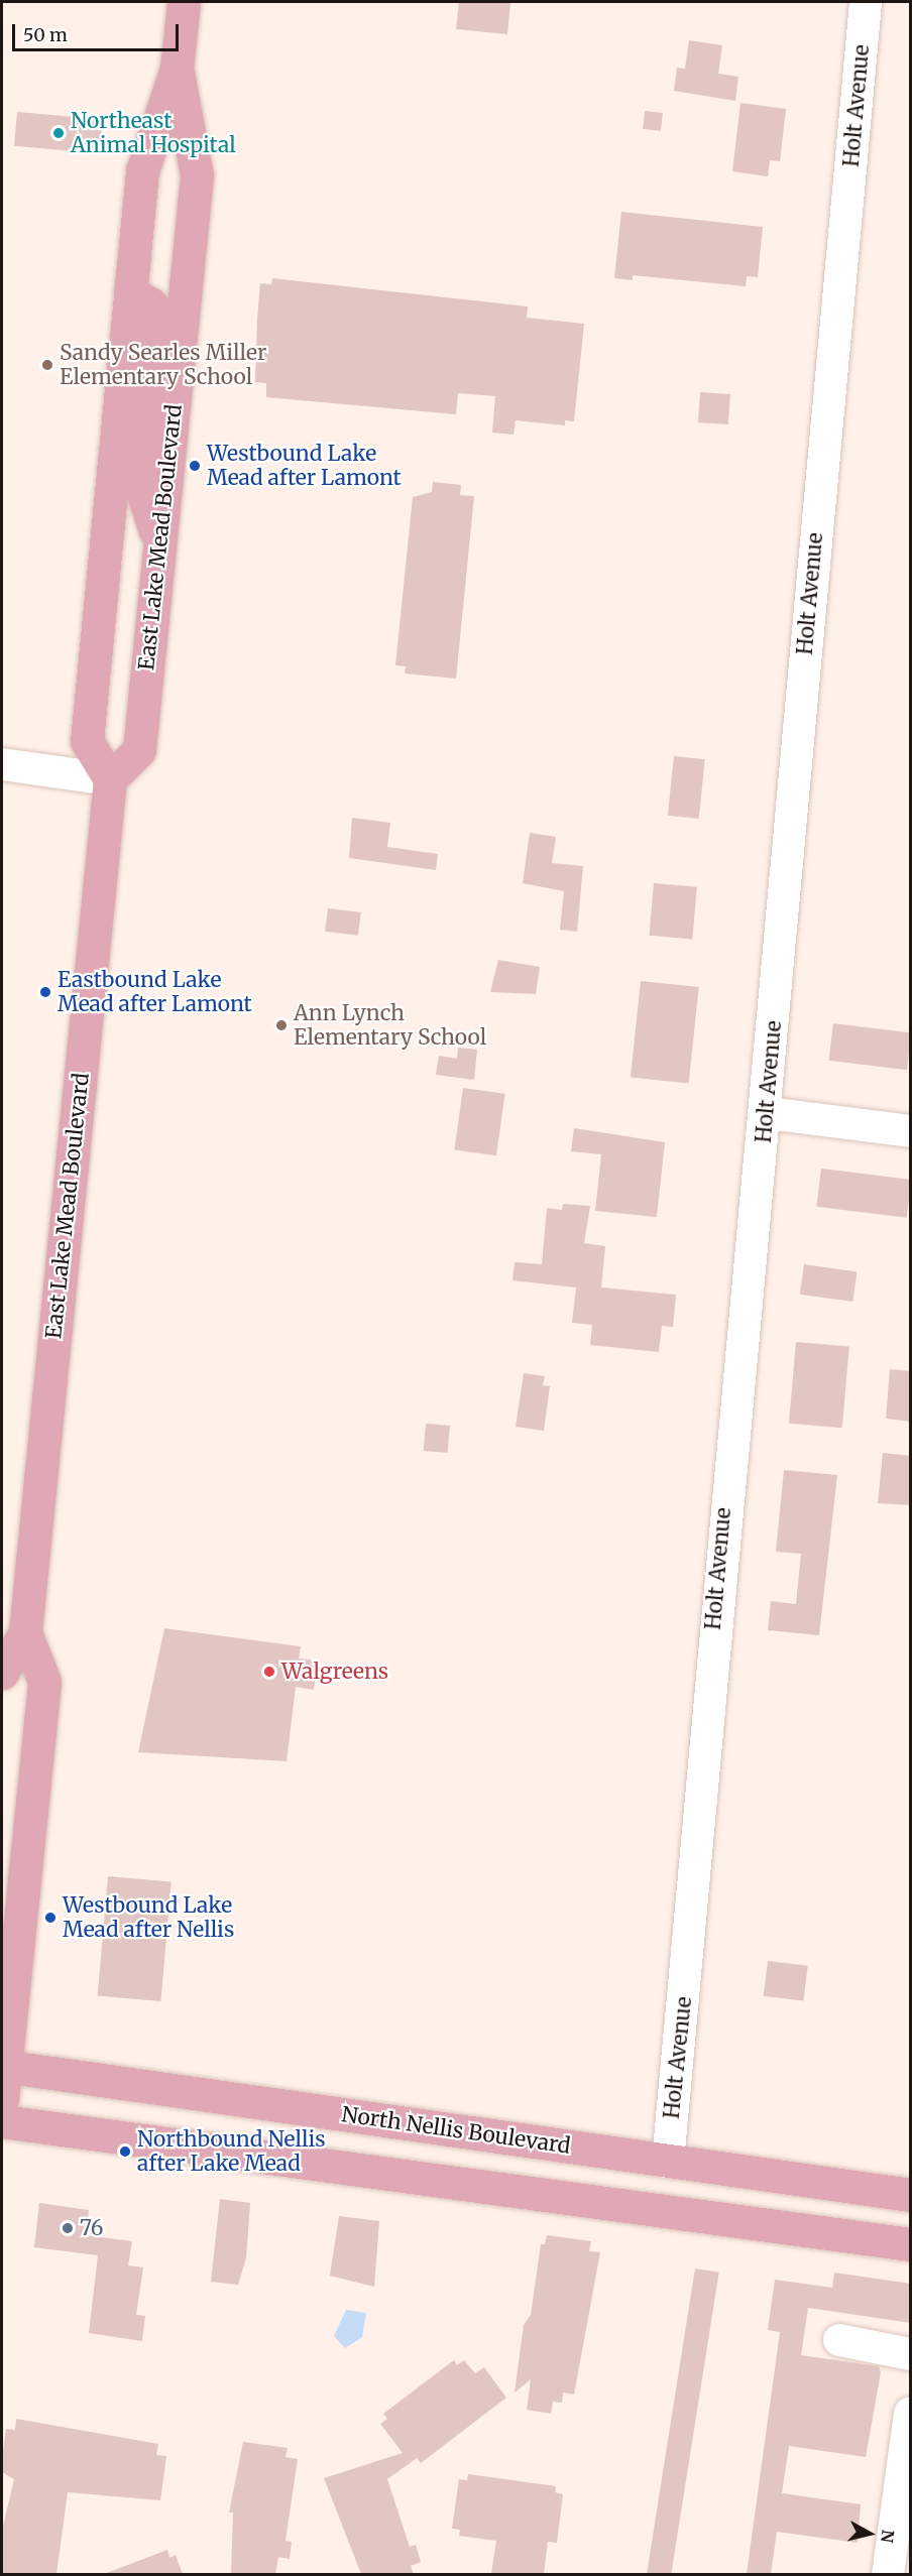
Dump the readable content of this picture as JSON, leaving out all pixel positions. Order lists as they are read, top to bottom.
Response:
{
  "streets": {
    "main road": ["East Lake Mead Boulevard", "North Nellis Boulevard"],
    "street": ["Holt Avenue"]
  },
  "crossings": [
    ["Holt Avenue", "North Nellis Boulevard"],
    ["East Lake Mead Boulevard", "North Nellis Boulevard"]
  ],
  "places": [
    "Northeast Animal Hospital",
    "Sandy Searles Miller Elementary School",
    "Westbound Lake Mead after Lamont",
    "Eastbound Lake Mead after Lamont",
    "Ann Lynch Elementary School",
    "Walgreens",
    "Westbound Lake Mead after Nellis",
    "Northbound Nellis after Lake Mead",
    "76"
  ],
  "scale_bar": "50 m",
  "north": "right"
}
